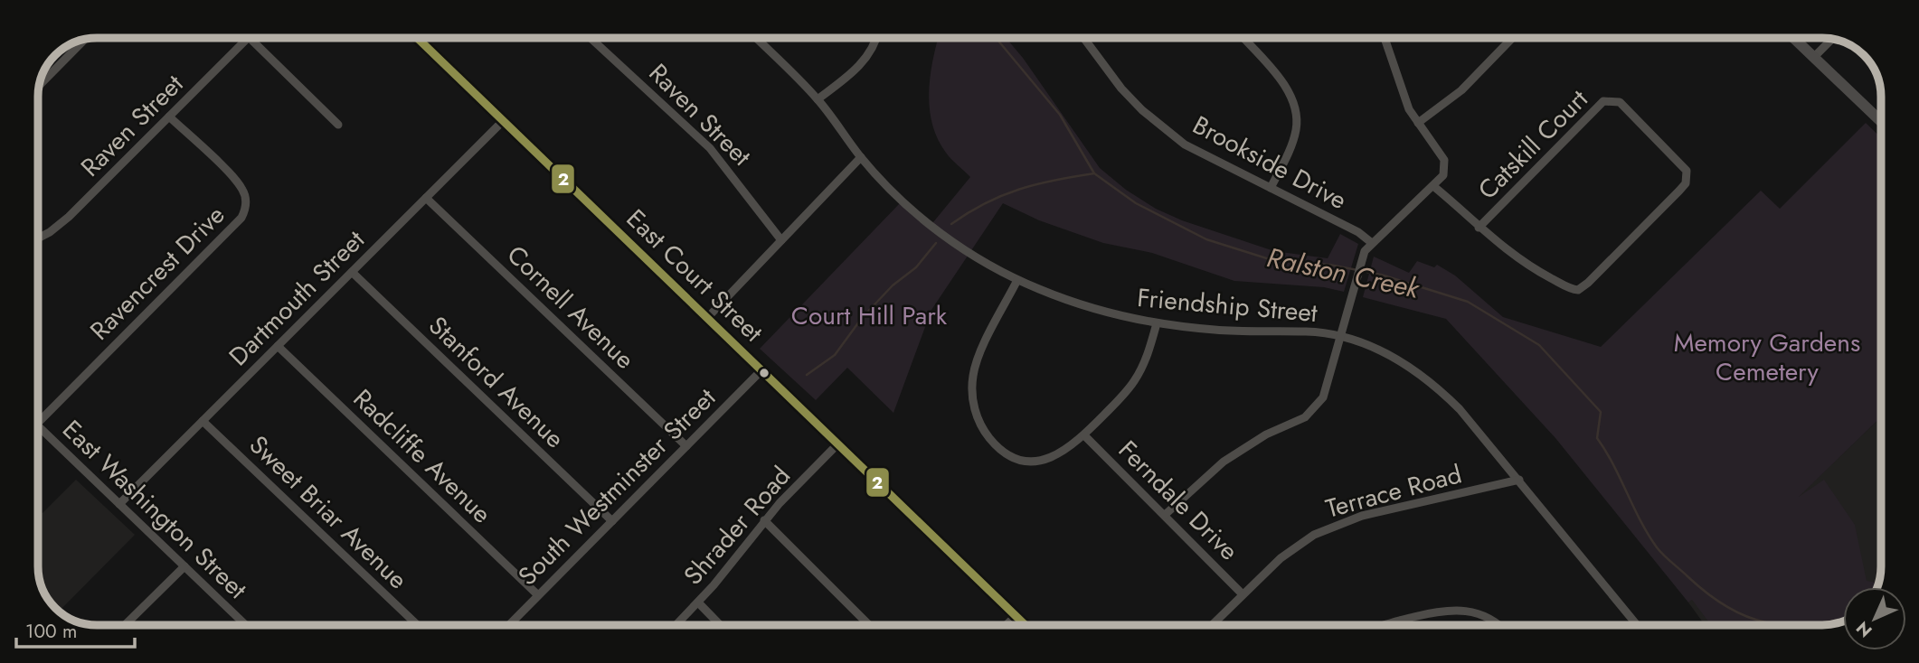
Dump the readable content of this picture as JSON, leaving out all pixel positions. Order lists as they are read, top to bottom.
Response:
{
  "streets": {
    "street": [
      "Raven Street",
      "Catskill Court",
      "Brookside Drive",
      "Ravencrest Drive",
      "East Court Street",
      "Dartmouth Street",
      "Friendship Street",
      "Cornell Avenue",
      "Stanford Avenue",
      "Radcliffe Avenue",
      "South Westminster Street",
      "Terrace Road",
      "Ferndale Drive",
      "East Washington Street",
      "Sweet Briar Avenue",
      "Shrader Road"
    ]
  },
  "crossings": [
    ["Raven Street", "Ravencrest Drive"],
    ["East Court Street", "Dartmouth Street"],
    ["East Court Street", "South Westminster Street"],
    ["East Court Street", "Shrader Road"],
    ["Dartmouth Street", "Cornell Avenue"],
    ["Dartmouth Street", "Stanford Avenue"],
    ["Dartmouth Street", "Radcliffe Avenue"],
    ["Dartmouth Street", "East Washington Street"],
    ["Dartmouth Street", "Sweet Briar Avenue"],
    ["Friendship Street", "Terrace Road"],
    ["Cornell Avenue", "South Westminster Street"],
    ["Stanford Avenue", "South Westminster Street"],
    ["Radcliffe Avenue", "South Westminster Street"],
    ["Terrace Road", "Ferndale Drive"]
  ],
  "water": ["Ralston Creek"],
  "parks": ["Court Hill Park", "Memory Gardens Cemetery"],
  "lines": ["transit line 2"],
  "scale_bar": "100 m",
  "north": "bottom left"
}
